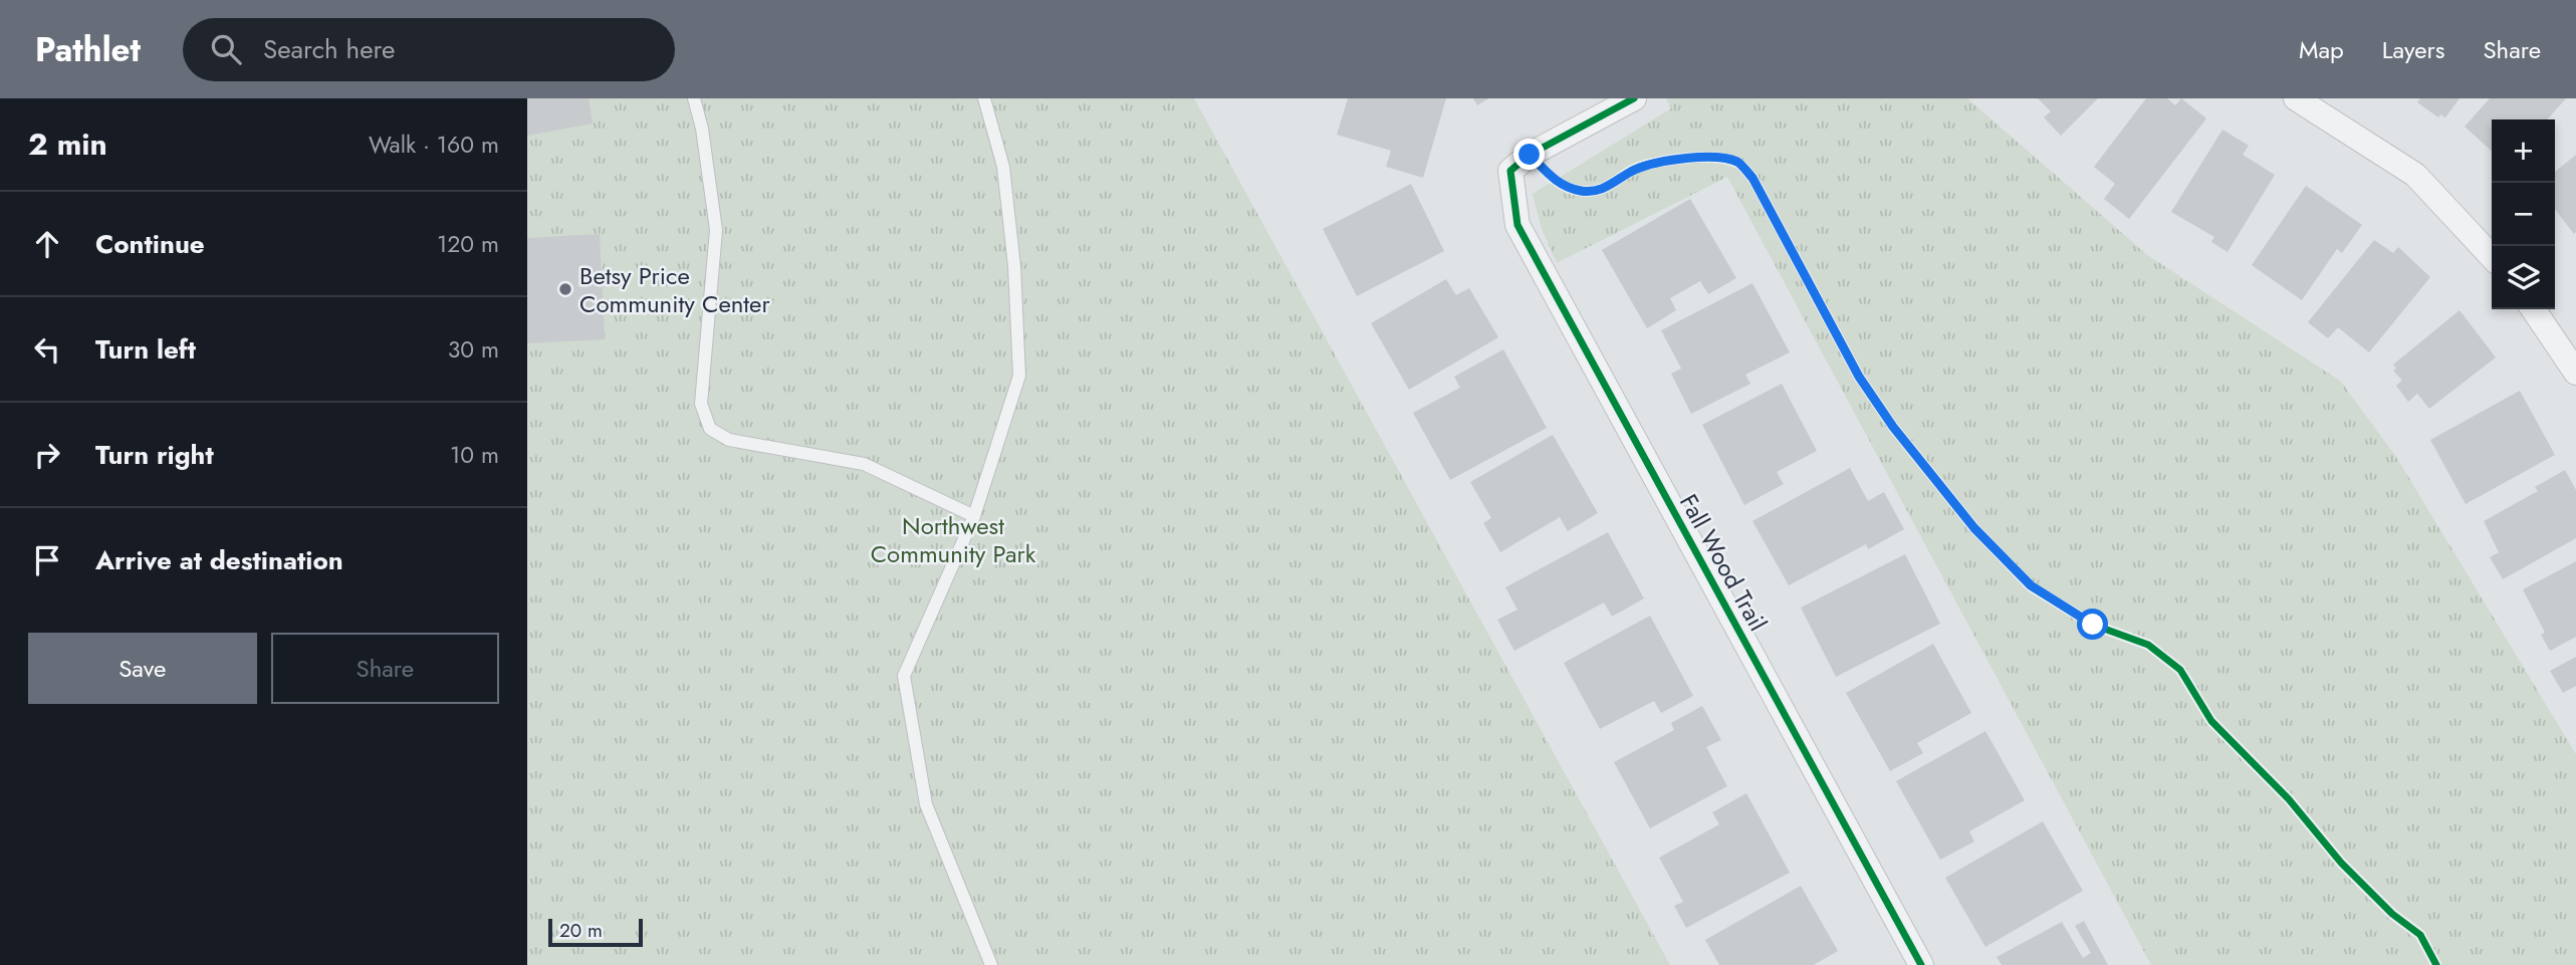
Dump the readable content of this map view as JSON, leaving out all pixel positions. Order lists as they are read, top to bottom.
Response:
{
  "streets": {
    "street": ["Fall Wood Trail"]
  },
  "parks": ["Northwest Community Park"],
  "places": ["Betsy Price Community Center"],
  "scale_bar": "20 m",
  "page": {
    "header": "Pathlet",
    "search": "Search here",
    "nav": ["Map", "Layers", "Share"],
    "heading": ["2 min", "Walk · 160 m"],
    "map_buttons": ["+", "−"],
    "list": [
      ["Continue", "120 m"],
      ["Turn left", "30 m"],
      ["Turn right", "10 m"],
      "Arrive at destination"
    ],
    "buttons": ["Save", "Share"],
    "scale": "20 m"
  }
}
